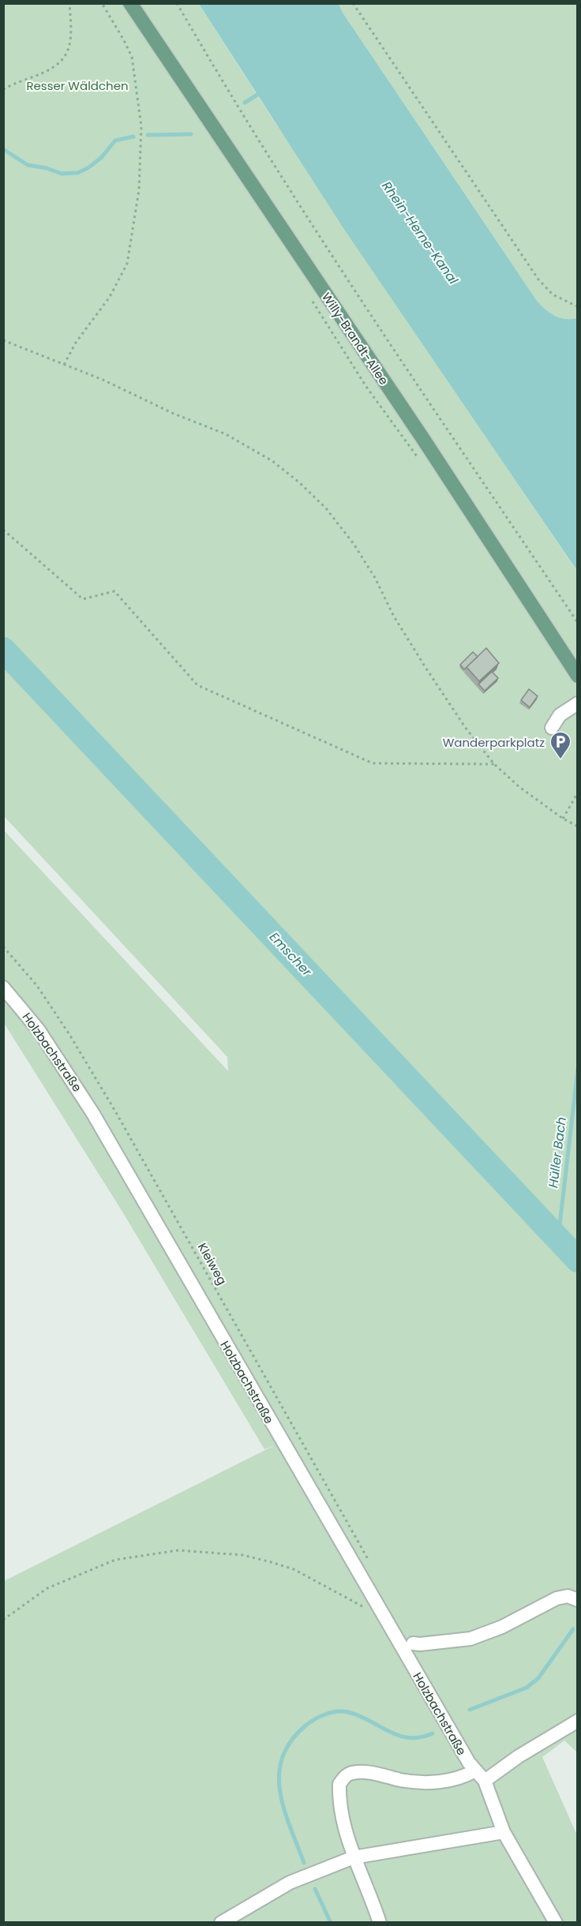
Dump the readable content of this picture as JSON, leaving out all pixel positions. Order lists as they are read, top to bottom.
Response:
{
  "streets": {
    "main road": ["Willy-Brandt-Allee"],
    "lane": ["Holzbachstraße"],
    "path": ["Kleiweg"]
  },
  "water": ["Rhein-Herne-Kanal", "Emscher", "Hüller Bach"],
  "parks": ["Resser Wäldchen"],
  "places": {
    "parking": ["Wanderparkplatz"]
  }
}
